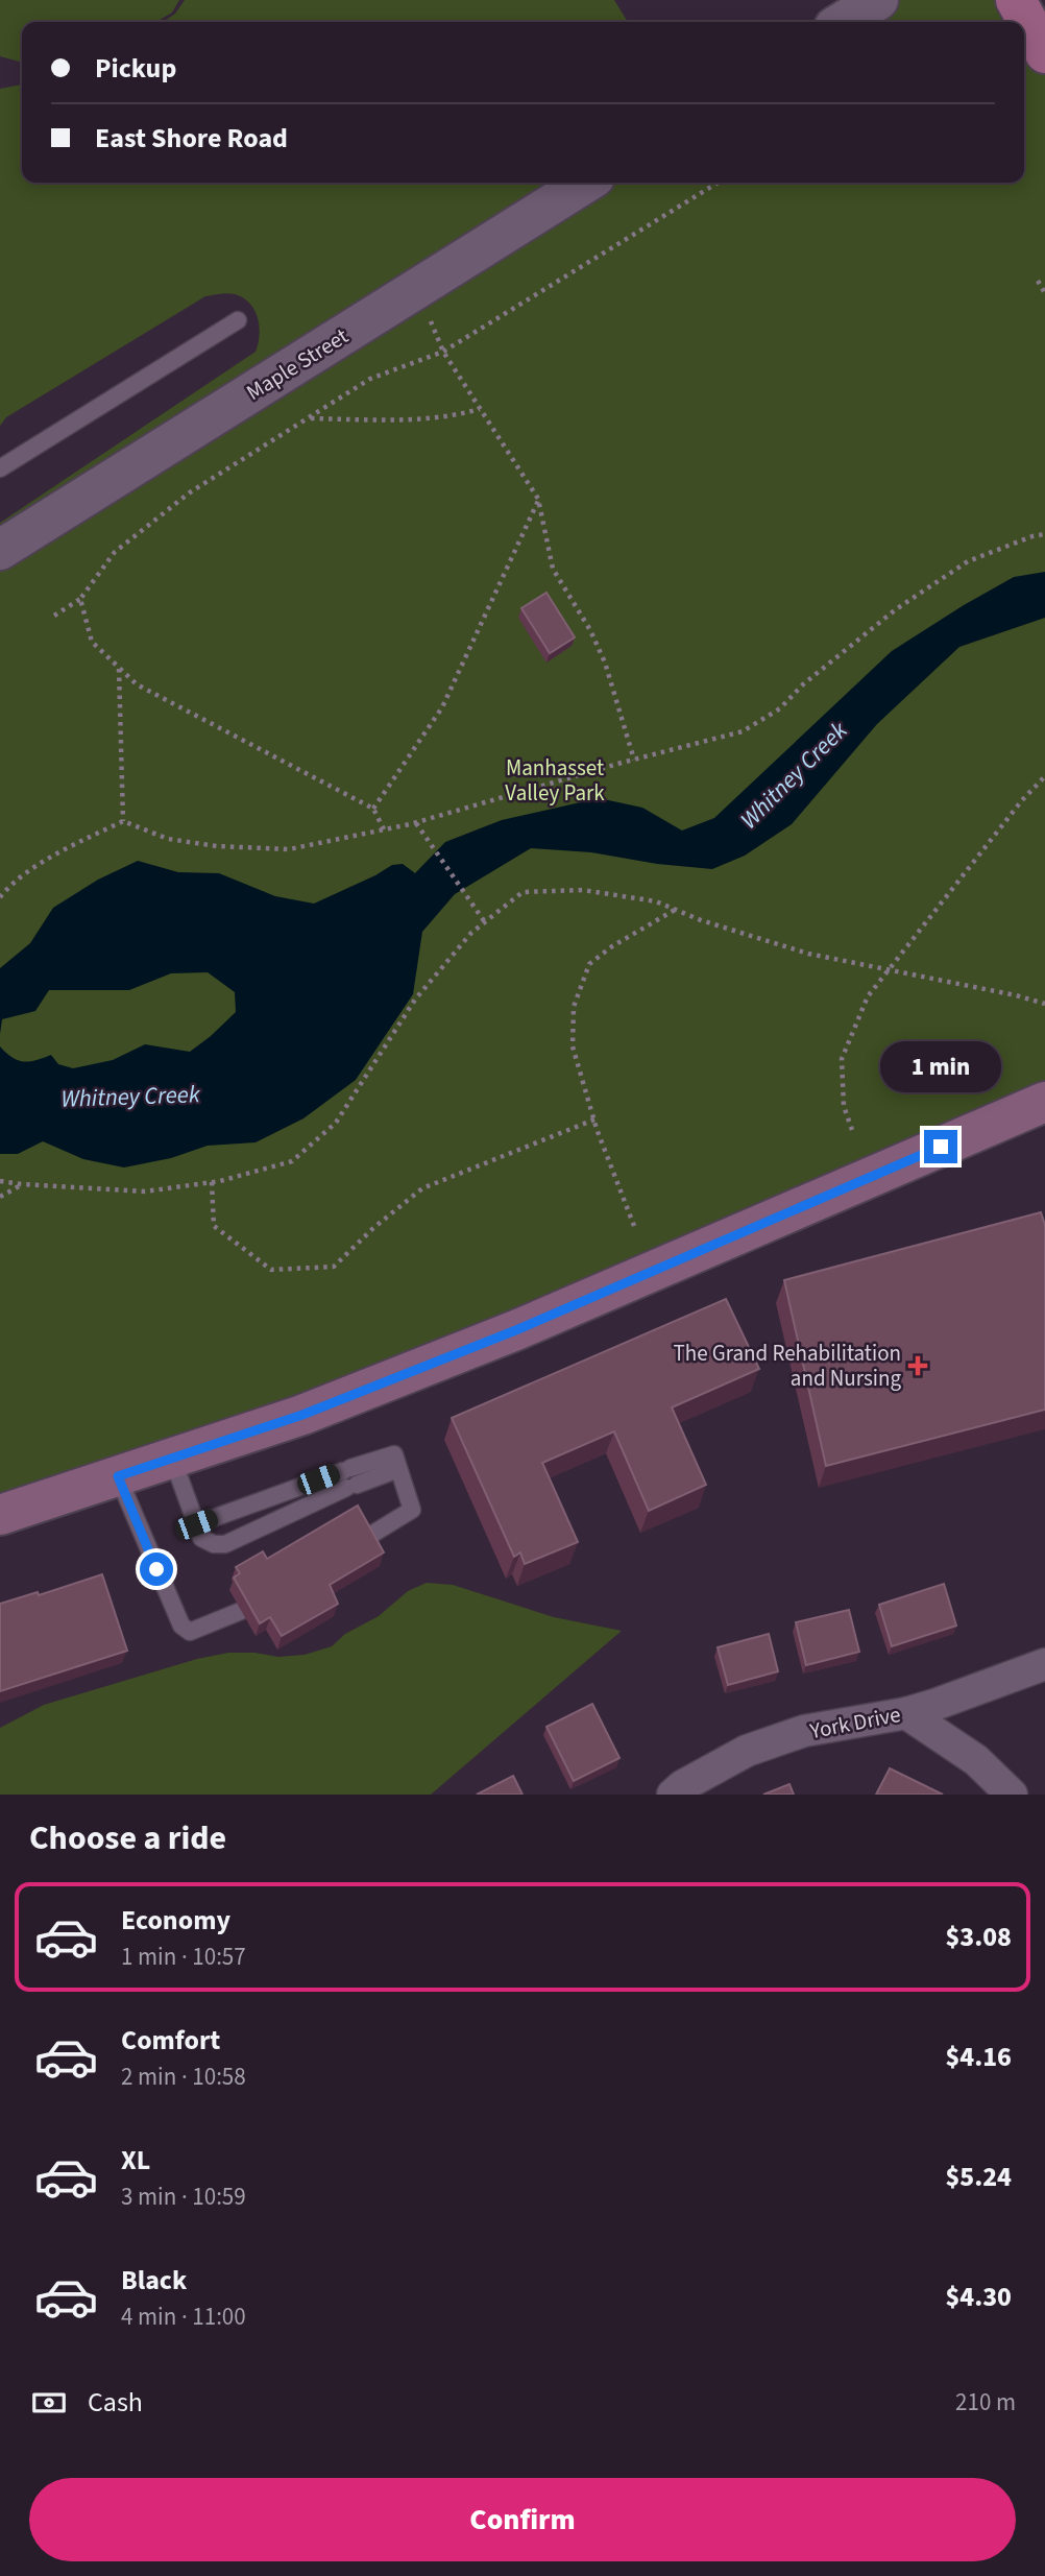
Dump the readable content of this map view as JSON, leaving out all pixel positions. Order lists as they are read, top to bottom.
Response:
{
  "streets": {
    "street": ["Maple Street", "York Drive"]
  },
  "water": ["Whitney Creek"],
  "parks": ["Manhasset Valley Park"],
  "places": {
    "health": ["The Grand Rehabilitation and Nursing"]
  },
  "page": {
    "banner": ["Pickup", "East Shore Road"],
    "bubble": "1 min",
    "heading": "Choose a ride",
    "list": [
      {
        "name": "Economy",
        "note": "1 min · 10:57",
        "value": "$3.08"
      },
      {
        "name": "Comfort",
        "note": "2 min · 10:58",
        "value": "$4.16"
      },
      {
        "name": "XL",
        "note": "3 min · 10:59",
        "value": "$5.24"
      },
      {
        "name": "Black",
        "note": "4 min · 11:00",
        "value": "$4.30"
      }
    ],
    "pay": ["Cash", "210 m"],
    "buttons": "Confirm"
  }
}
